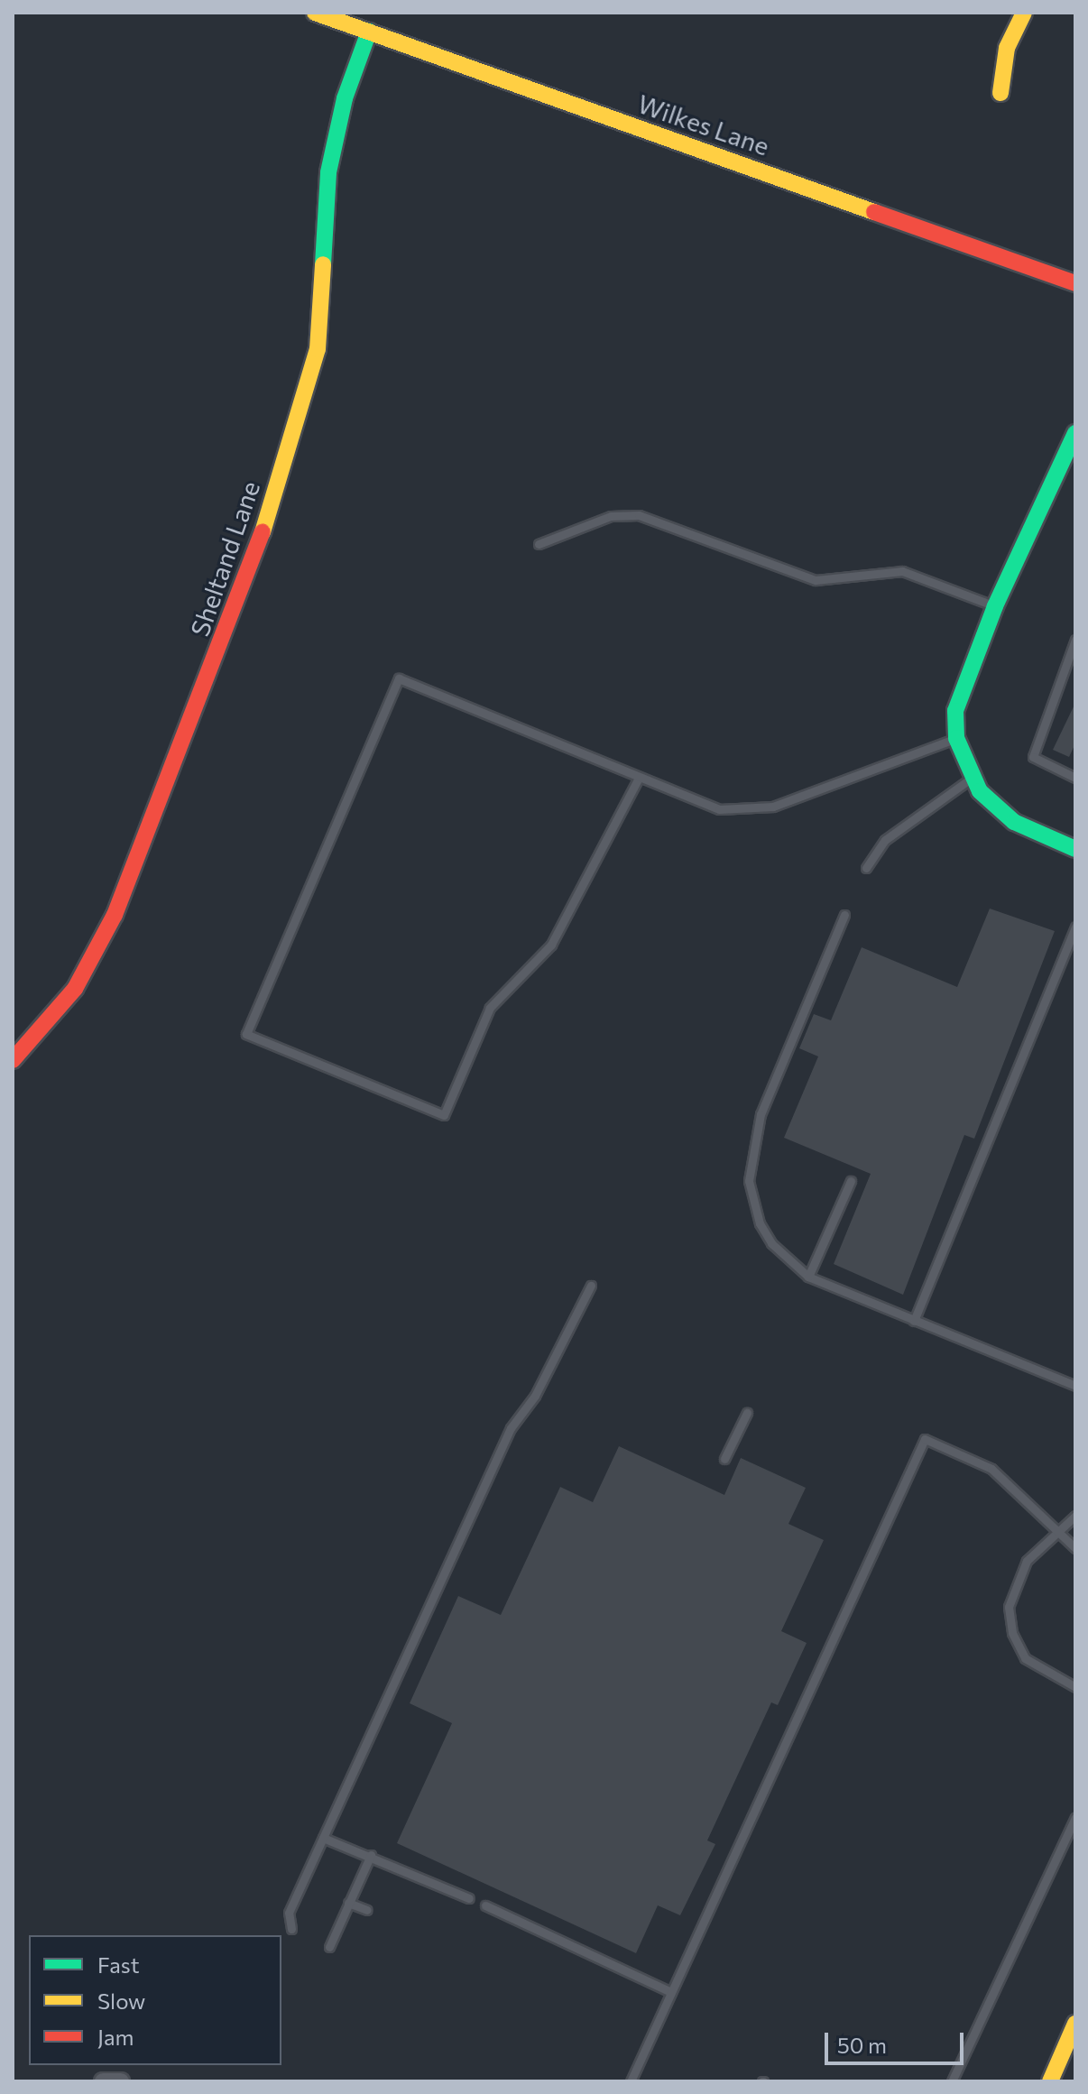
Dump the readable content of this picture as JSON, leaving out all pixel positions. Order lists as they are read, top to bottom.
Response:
{
  "streets": {
    "street": ["Wilkes Lane", "Sheltand Lane"]
  },
  "crossings": [
    ["Wilkes Lane", "Sheltand Lane"]
  ],
  "legend": ["Fast", "Slow", "Jam"],
  "scale_bar": "50 m"
}
